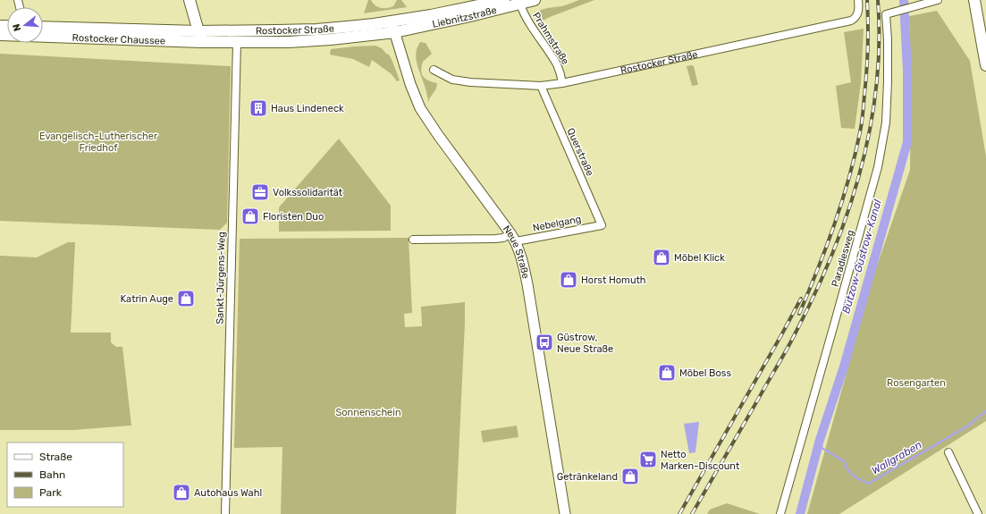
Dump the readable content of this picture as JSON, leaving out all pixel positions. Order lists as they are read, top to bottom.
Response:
{
  "streets": {
    "main road": [
      "Liebnitzstraße",
      "Rostocker Straße",
      "Rostocker Chaussee",
      "Neue Straße"
    ],
    "street": [
      "Prahmstraße",
      "Querstraße",
      "Nebelgang",
      "Paradiesweg",
      "Sankt-Jürgens-Weg"
    ]
  },
  "crossings": [
    ["Liebnitzstraße", "Rostocker Straße"],
    ["Liebnitzstraße", "Prahmstraße"],
    ["Liebnitzstraße", "Neue Straße"],
    ["Rostocker Straße", "Prahmstraße"],
    ["Rostocker Straße", "Rostocker Chaussee"],
    ["Rostocker Straße", "Querstraße"],
    ["Rostocker Straße", "Neue Straße"],
    ["Rostocker Straße", "Sankt-Jürgens-Weg"],
    ["Rostocker Chaussee", "Sankt-Jürgens-Weg"],
    ["Querstraße", "Nebelgang"],
    ["Nebelgang", "Neue Straße"]
  ],
  "water": ["Bützow-Güstrow-Kanal", "Wallgraben"],
  "parks": ["Evangelisch-Lutherischer Friedhof", "Rosengarten", "Sonnenschein"],
  "places": {
    "building": ["Haus Lindeneck"],
    "office": ["Volkssolidarität"],
    "shop": [
      "Floristen Duo",
      "Möbel Klick",
      "Horst Homuth",
      "Katrin Auge",
      "Möbel Boss",
      "Getränkeland",
      "Autohaus Wahl"
    ],
    "bus stop": ["Güstrow, Neue Straße"],
    "supermarket": ["Netto Marken-Discount"]
  },
  "legend": ["Straße", "Bahn", "Park"],
  "north": "left"
}
